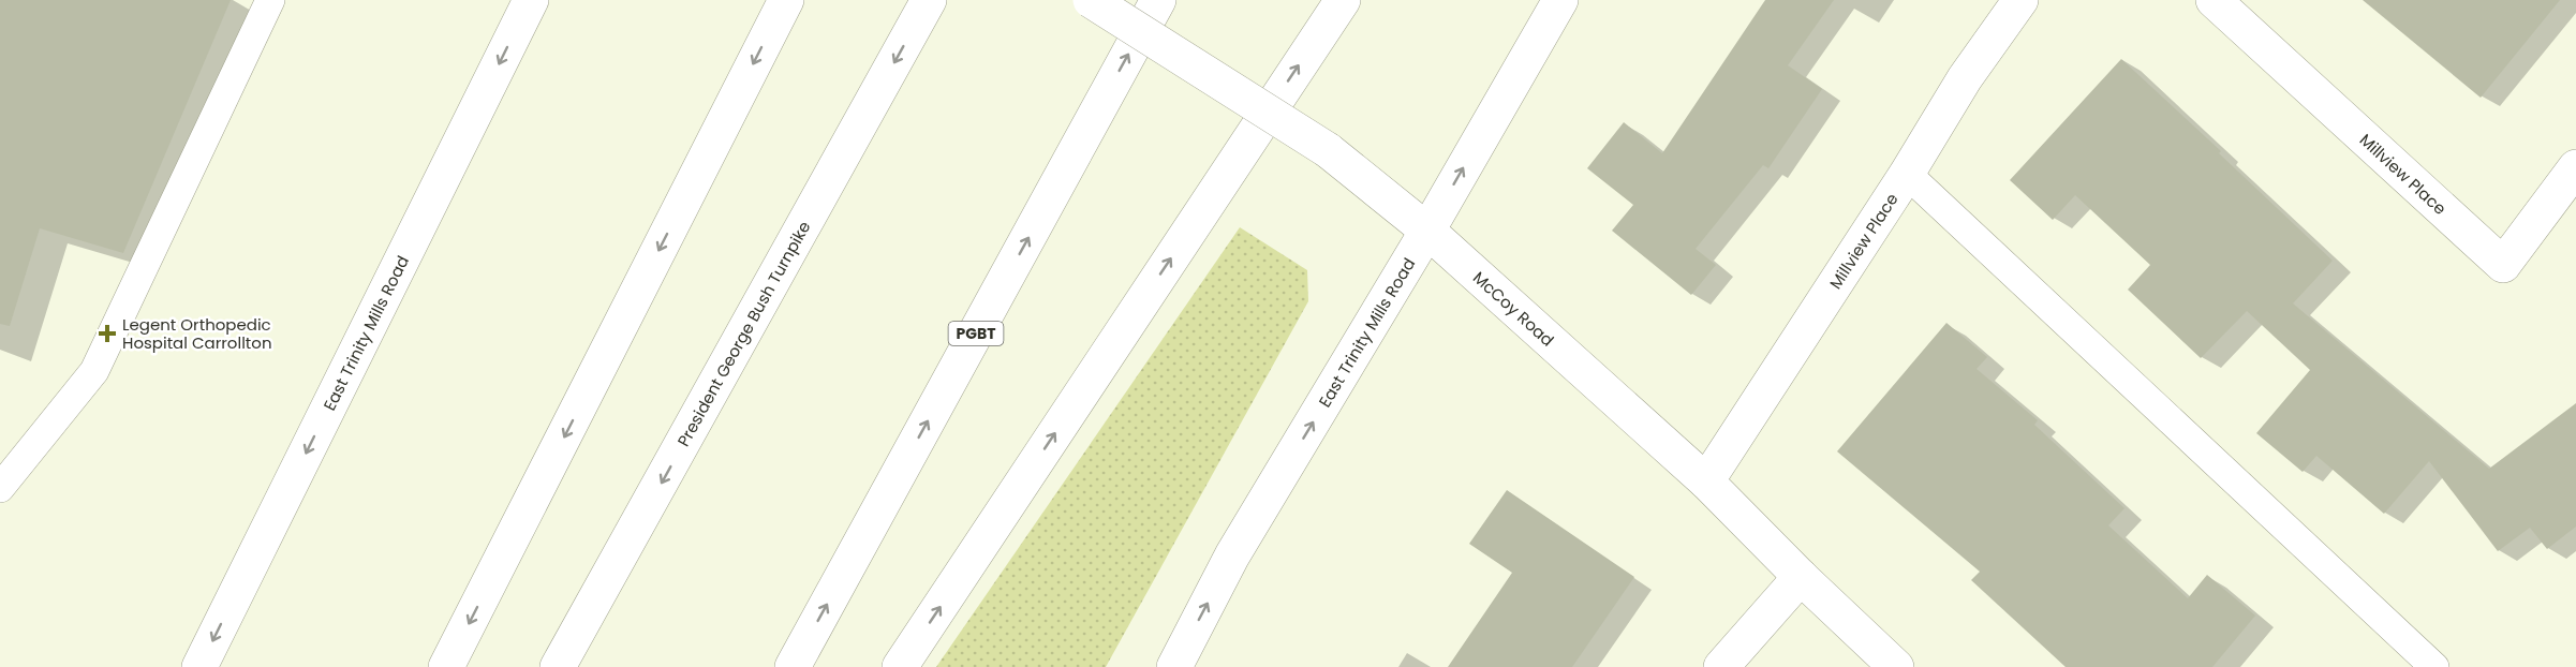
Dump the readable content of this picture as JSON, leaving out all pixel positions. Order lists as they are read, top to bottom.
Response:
{
  "streets": {
    "main road": [
      "Millview Place",
      "McCoy Road",
      "East Trinity Mills Road",
      "PGBT",
      "President George Bush Turnpike"
    ]
  },
  "crossings": [
    ["Millview Place", "McCoy Road"],
    ["McCoy Road", "East Trinity Mills Road"]
  ],
  "places": {
    "health": ["Legent Orthopedic Hospital Carrollton"]
  }
}
